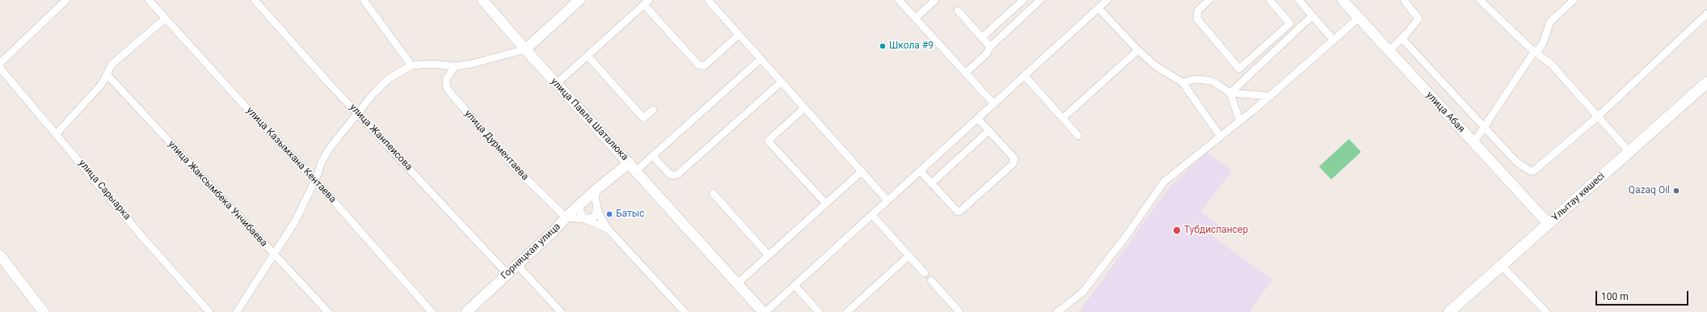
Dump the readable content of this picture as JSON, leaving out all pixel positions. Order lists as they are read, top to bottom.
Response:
{
  "streets": {
    "main road": ["Ұлытау көшесі"],
    "street": [
      "улица Абая",
      "улица Павла Шаталюка",
      "улица Жанпеисова",
      "улица Дурментаева",
      "улица Казымхана Кентаева",
      "улица Сарыарка",
      "улица Жаксымбека Унчибаева",
      "Горняцкая улица"
    ]
  },
  "crossings": [
    ["улица Абая", "Ұлытау көшесі"],
    ["улица Павла Шаталюка", "Горняцкая улица"],
    ["улица Жанпеисова", "Горняцкая улица"],
    ["улица Дурментаева", "Горняцкая улица"]
  ],
  "places": [
    "Школа #9",
    "Qazaq Oil",
    "Батыс",
    "Тубдиспансер"
  ],
  "scale_bar": "100 m"
}
